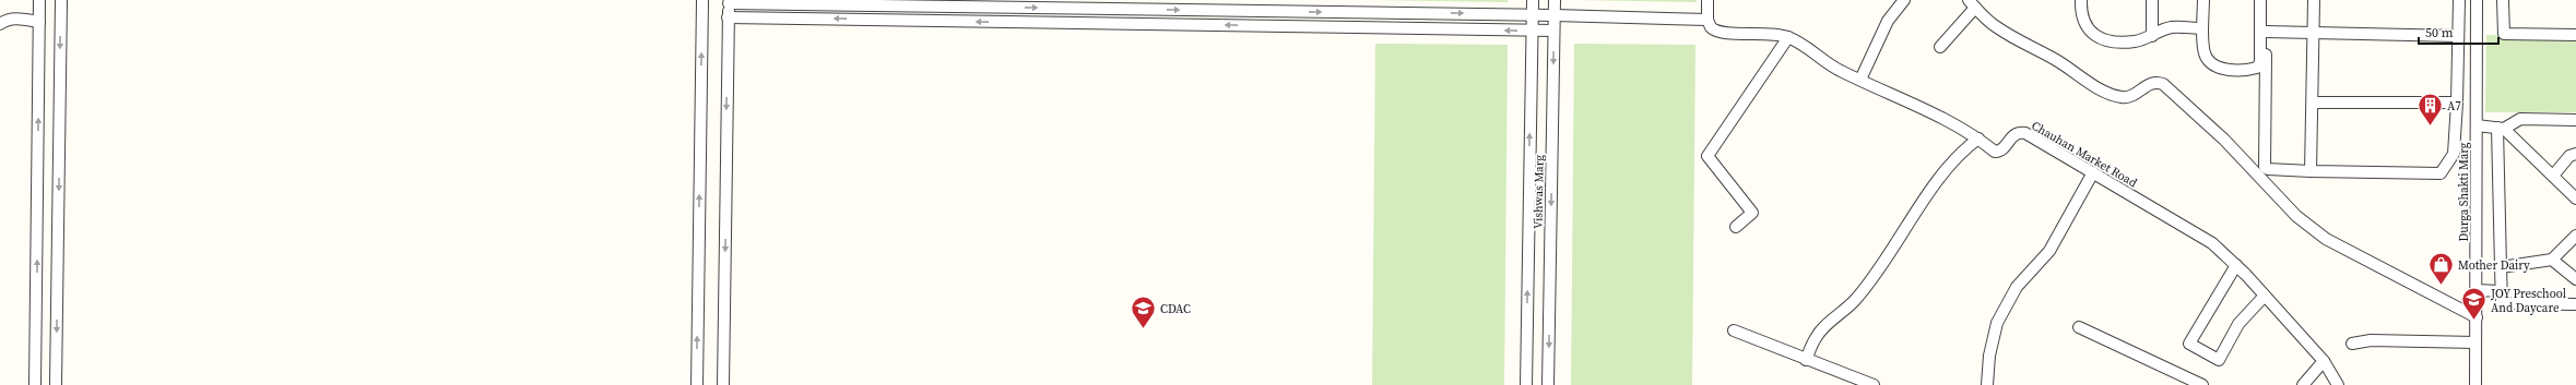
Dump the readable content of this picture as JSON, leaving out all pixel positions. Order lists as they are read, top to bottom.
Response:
{
  "streets": {
    "street": ["Chauhan Market Road", "Vishwas Marg", "Durga Shakti Marg"]
  },
  "places": {
    "building": ["A7"],
    "shop": ["Mother Dairy"],
    "school or university": ["JOY Preschool And Daycare", "CDAC"]
  },
  "scale_bar": "50 m"
}
